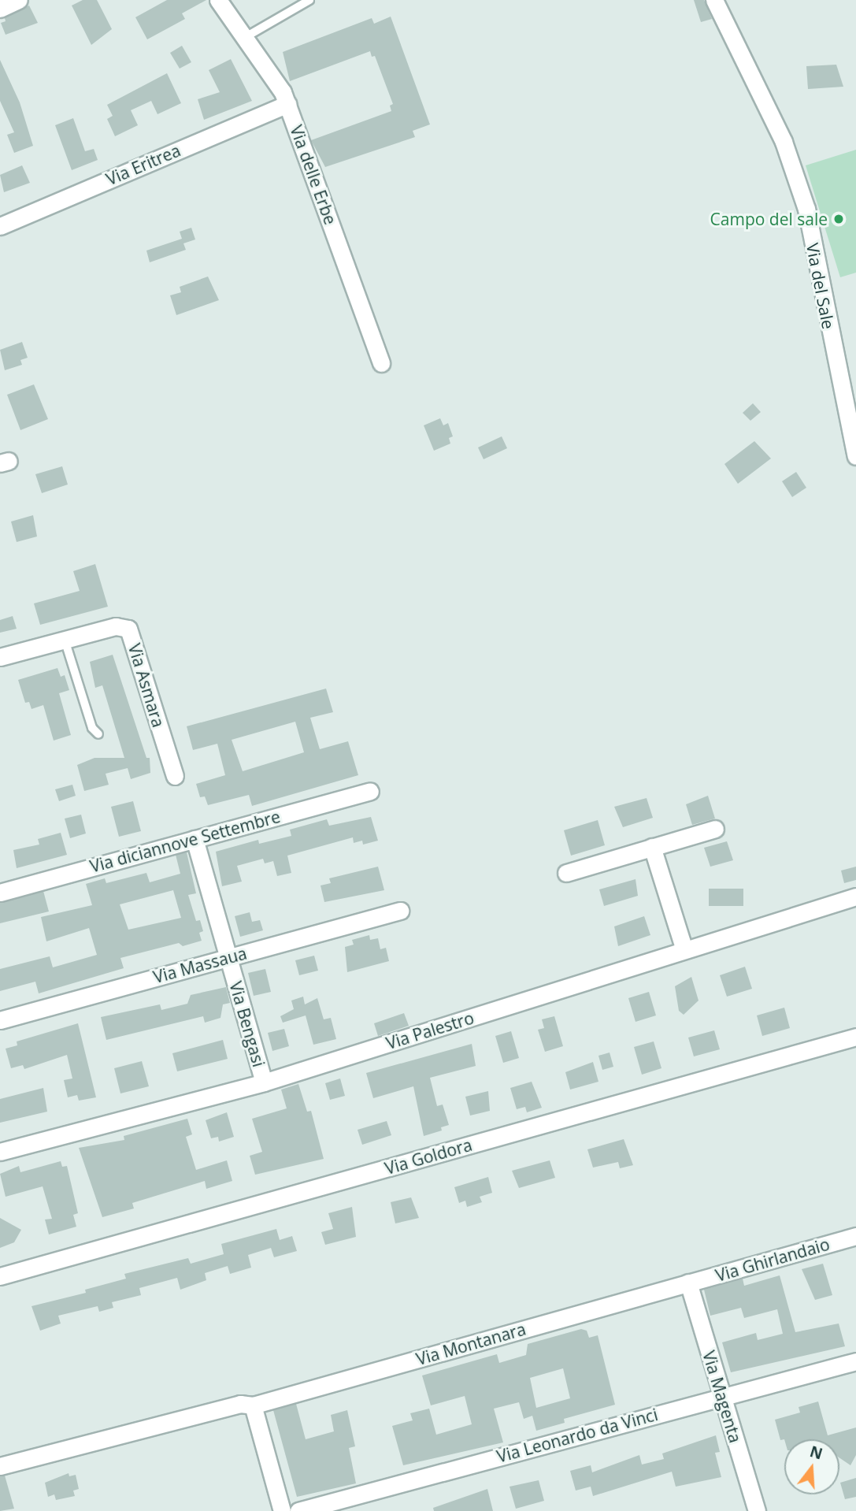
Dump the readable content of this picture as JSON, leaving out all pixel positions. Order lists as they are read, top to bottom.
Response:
{
  "streets": {
    "street": [
      "Via Eritrea",
      "Via delle Erbe",
      "Via del Sale",
      "Via Asmara",
      "Via diciannove Settembre",
      "Via Massaua",
      "Via Bengasi",
      "Via Palestro",
      "Via Goldora",
      "Via Ghirlandaio",
      "Via Montanara",
      "Via Magenta",
      "Via Leonardo da Vinci"
    ]
  },
  "crossings": [
    ["Via Eritrea", "Via delle Erbe"],
    ["Via diciannove Settembre", "Via Bengasi"],
    ["Via Massaua", "Via Bengasi"],
    ["Via Bengasi", "Via Palestro"],
    ["Via Ghirlandaio", "Via Montanara"],
    ["Via Ghirlandaio", "Via Magenta"],
    ["Via Montanara", "Via Magenta"],
    ["Via Magenta", "Via Leonardo da Vinci"]
  ],
  "places": ["Campo del sale"],
  "north": "top"
}
